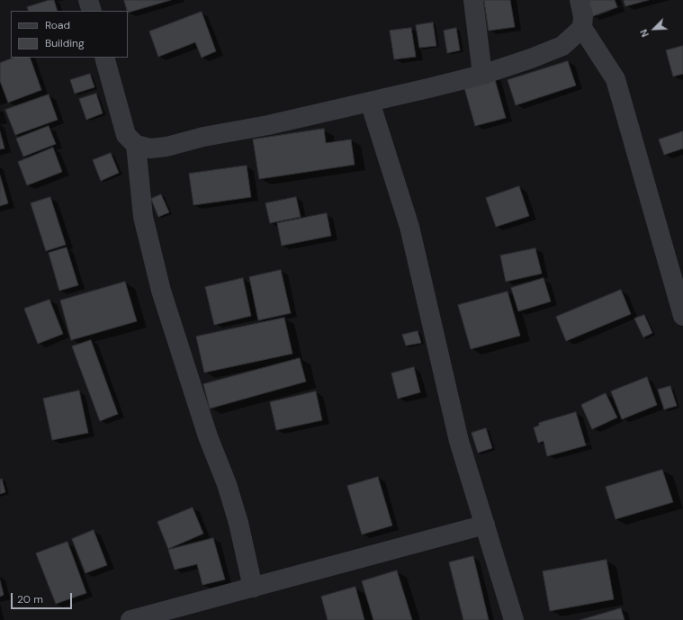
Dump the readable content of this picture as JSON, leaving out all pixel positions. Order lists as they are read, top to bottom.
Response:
{
  "legend": ["Road", "Building"],
  "scale_bar": "20 m",
  "north": "bottom left"
}
